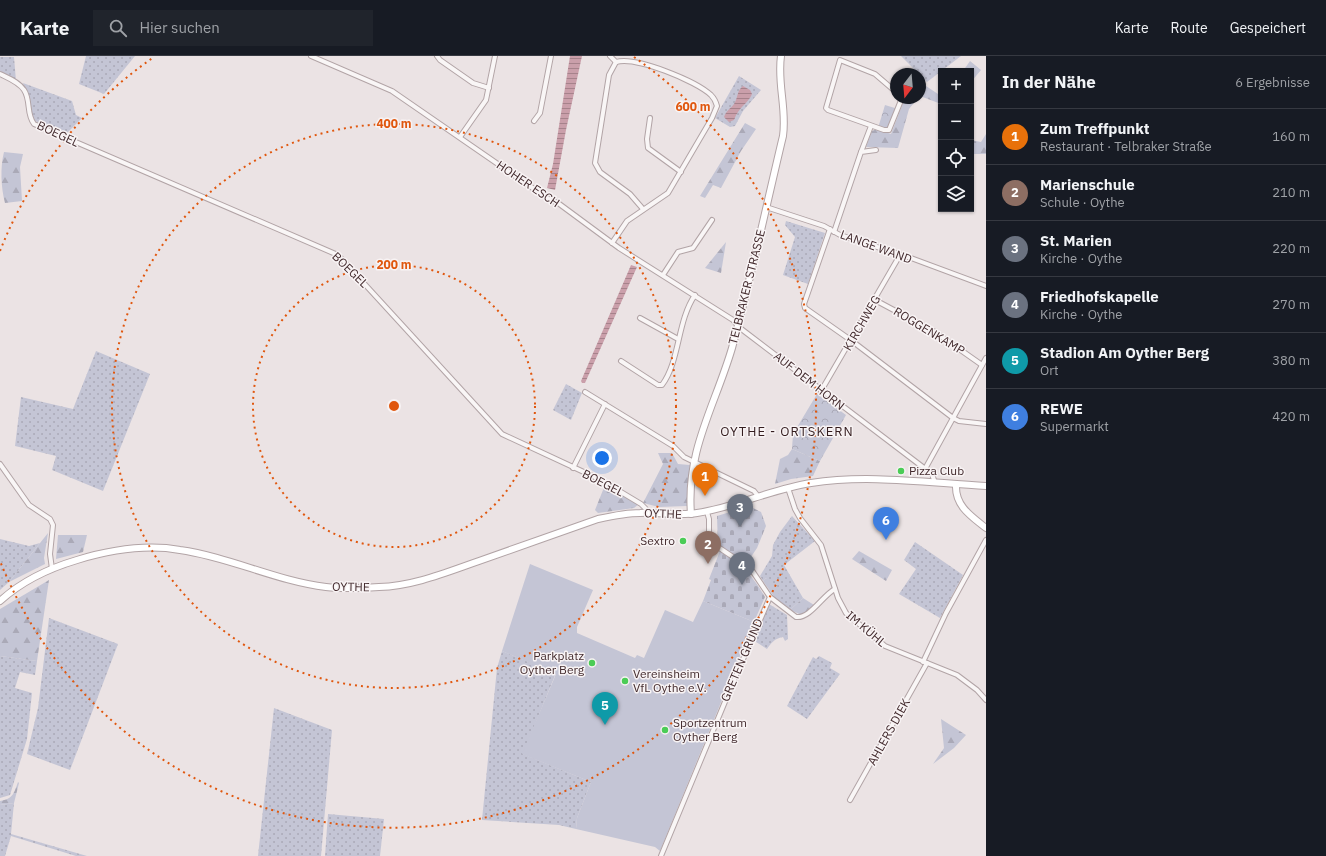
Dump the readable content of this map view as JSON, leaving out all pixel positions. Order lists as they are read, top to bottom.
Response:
{
  "streets": {
    "main road": ["TELBRAKER STRASSE", "OYTHE"],
    "street": [
      "BOEGEL",
      "HOHER ESCH",
      "LANGE WAND",
      "KIRCHWEG",
      "ROGGENKAMP",
      "AUF DEM HORN",
      "IM KÜHL",
      "GRETEN GRUND",
      "AHLERS DIEK"
    ]
  },
  "crossings": [
    ["BOEGEL", "OYTHE"],
    ["HOHER ESCH", "TELBRAKER STRASSE"],
    ["HOHER ESCH", "AUF DEM HORN"],
    ["LANGE WAND", "TELBRAKER STRASSE"],
    ["LANGE WAND", "KIRCHWEG"],
    ["TELBRAKER STRASSE", "AUF DEM HORN"],
    ["TELBRAKER STRASSE", "OYTHE"],
    ["KIRCHWEG", "ROGGENKAMP"],
    ["KIRCHWEG", "AUF DEM HORN"],
    ["AUF DEM HORN", "OYTHE"],
    ["OYTHE", "IM KÜHL"],
    ["IM KÜHL", "AHLERS DIEK"]
  ],
  "districts": ["OYTHE - ORTSKERN"],
  "places": [
    "Pizza Club",
    "Sextro",
    "Parkplatz Oyther Berg",
    "Vereinsheim VfL Oythe e.V.",
    "Sportzentrum Oyther Berg"
  ],
  "north": "bottom",
  "page": {
    "header": "Karte",
    "search": "Hier suchen",
    "nav": ["Karte", "Route", "Gespeichert"],
    "heading": ["In der Nähe", "6 Ergebnisse"],
    "map_buttons": ["+", "−"],
    "list": [
      {
        "mark": "1",
        "name": "Zum Treffpunkt",
        "note": "Restaurant · Telbraker Straße",
        "value": "160 m"
      },
      {
        "mark": "2",
        "name": "Marienschule",
        "note": "Schule · Oythe",
        "value": "210 m"
      },
      {
        "mark": "3",
        "name": "St. Marien",
        "note": "Kirche · Oythe",
        "value": "220 m"
      },
      {
        "mark": "4",
        "name": "Friedhofskapelle",
        "note": "Kirche · Oythe",
        "value": "270 m"
      },
      {
        "mark": "5",
        "name": "Stadion Am Oyther Berg",
        "note": "Ort",
        "value": "380 m"
      },
      {
        "mark": "6",
        "name": "REWE",
        "note": "Supermarkt",
        "value": "420 m"
      }
    ],
    "pins": [
      "1",
      "3",
      "6",
      "2",
      "4",
      "5"
    ]
  },
  "rings": ["600 m", "400 m", "200 m"]
}
